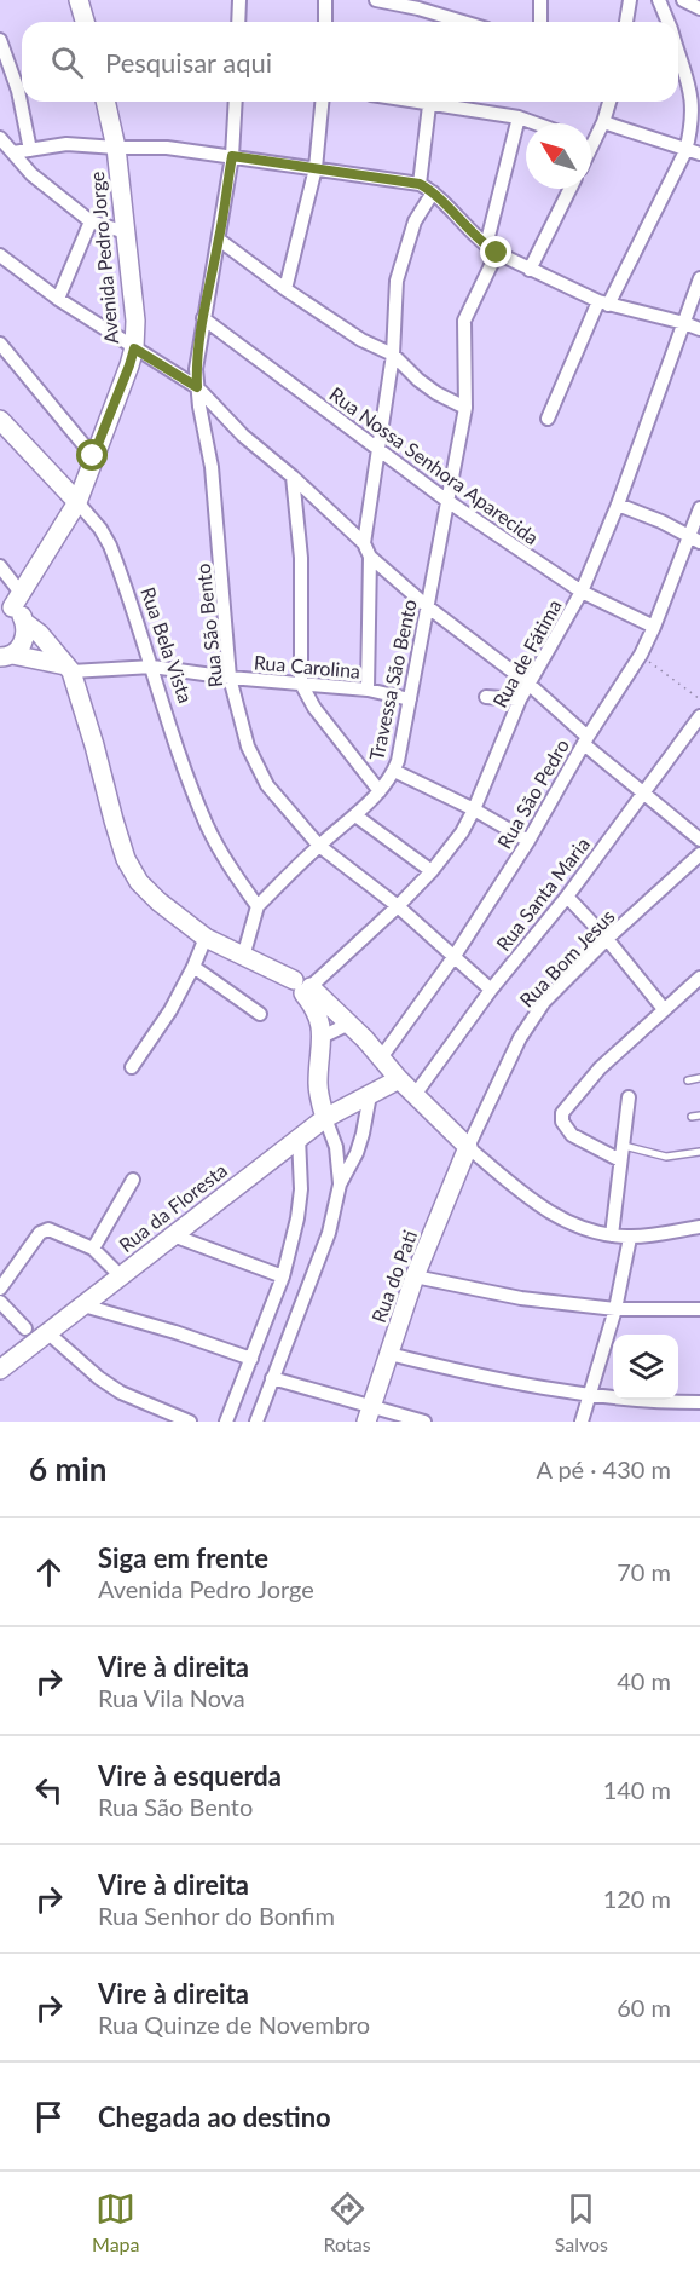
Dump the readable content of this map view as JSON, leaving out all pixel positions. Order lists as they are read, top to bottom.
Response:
{
  "streets": {
    "street": [
      "Avenida Pedro Jorge",
      "Rua Nossa Senhora Aparecida",
      "Rua São Bento",
      "Rua Bela Vista",
      "Rua de Fátima",
      "Rua Carolina",
      "Travessa São Bento",
      "Rua São Pedro",
      "Rua Santa Maria",
      "Rua Bom Jesus",
      "Rua da Floresta",
      "Rua do Pati"
    ]
  },
  "crossings": [
    ["Avenida Pedro Jorge", "Rua Bela Vista"],
    ["Rua Nossa Senhora Aparecida", "Rua São Bento"],
    ["Rua Nossa Senhora Aparecida", "Rua de Fátima"],
    ["Rua Nossa Senhora Aparecida", "Travessa São Bento"],
    ["Rua Nossa Senhora Aparecida", "Rua São Pedro"],
    ["Rua São Bento", "Rua de Fátima"],
    ["Rua São Bento", "Rua Carolina"],
    ["Rua São Bento", "Travessa São Bento"],
    ["Rua São Bento", "Rua São Pedro"],
    ["Rua São Bento", "Rua Santa Maria"],
    ["Rua Bela Vista", "Rua Carolina"],
    ["Rua Bela Vista", "Travessa São Bento"],
    ["Rua Carolina", "Travessa São Bento"],
    ["Rua Bom Jesus", "Rua do Pati"]
  ],
  "north": "top left",
  "page": {
    "search": "Pesquisar aqui",
    "heading": ["6 min", "A pé · 430 m"],
    "list": [
      ["Siga em frente", "Avenida Pedro Jorge", "70 m"],
      ["Vire à direita", "Rua Vila Nova", "40 m"],
      ["Vire à esquerda", "Rua São Bento", "140 m"],
      ["Vire à direita", "Rua Senhor do Bonfim", "120 m"],
      ["Vire à direita", "Rua Quinze de Novembro", "60 m"],
      "Chegada ao destino"
    ],
    "nav": ["Mapa", "Rotas", "Salvos"]
  }
}
